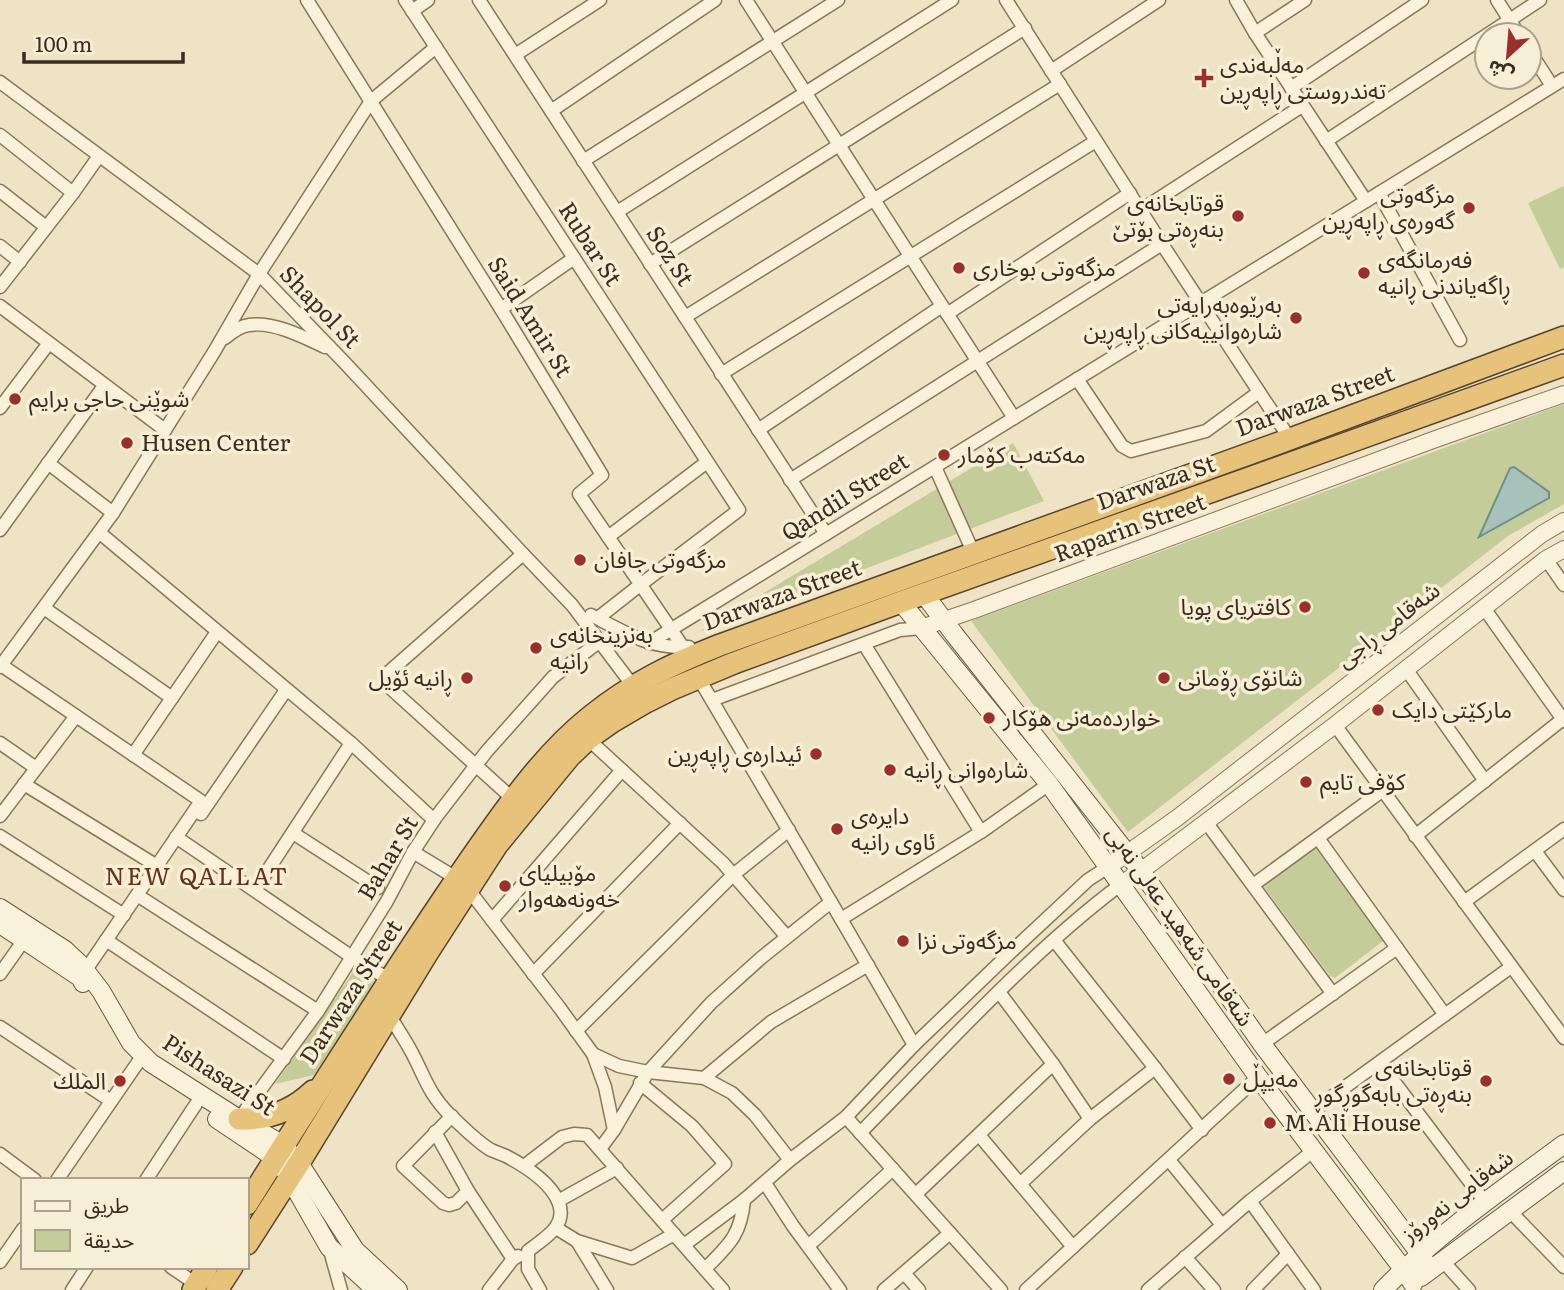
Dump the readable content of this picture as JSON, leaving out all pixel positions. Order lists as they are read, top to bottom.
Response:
{
  "streets": {
    "highway": ["Darwaza Street", "Darwaza St"],
    "main road": ["شەقامی شەهید عەلی نەبی", "Pishasazi St", "شەقامی نەورۆز"],
    "street": [
      "Rubar St",
      "Soz St",
      "Shapol St",
      "Said Amir St",
      "Qandil Street",
      "Raparin Street",
      "شەقامی ڕاجی",
      "Bahar St"
    ]
  },
  "crossings": [
    ["Rubar St", "Said Amir St"],
    ["Soz St", "Qandil Street"],
    ["Said Amir St", "Qandil Street"],
    ["Darwaza Street", "Darwaza St"],
    ["Darwaza Street", "Pishasazi St"],
    ["Darwaza St", "شەقامی شەهید عەلی نەبی"],
    ["Raparin Street", "شەقامی شەهید عەلی نەبی"],
    ["شەقامی ڕاجی", "شەقامی شەهید عەلی نەبی"],
    ["Bahar St", "Pishasazi St"],
    ["شەقامی شەهید عەلی نەبی", "شەقامی نەورۆز"]
  ],
  "districts": ["NEW QALLAT"],
  "places": {
    "health": ["مەڵبەندی تەندروستی ڕاپەڕین"],
    "other": [
      "مزگەوتی گەورەی ڕاپەڕین",
      "قوتابخانەی بنەڕەتی بۆتێ",
      "مزگەوتی بوخاری",
      "فەرمانگەی ڕاگەیاندنی ڕانیە",
      "بەڕێوەبەرایەتی شارەوانییەکانی ڕاپەڕین",
      "شوێنی حاجی برایم",
      "Husen Center",
      "مەکتەب کۆمار",
      "مزگەوتی جافان",
      "کافتریای پویا",
      "بەنزینخانەی رانیە",
      "ڕانیە ئۆیل",
      "شانۆی ڕۆمانی",
      "مارکێتی دایک",
      "خواردەمەنی هۆکار",
      "ئیدارەی ڕاپەڕین",
      "شارەوانی ڕانیە",
      "کۆفی تایم",
      "دایرەی ئاوی رانیە",
      "مۆبیلیای خەونەهەوار",
      "مزگەوتی نزا",
      "مەیپڵ",
      "الملك",
      "قوتابخانەی بنەڕەتی بابەگوڕگوڕ",
      "M.Ali House"
    ]
  },
  "legend": ["طريق", "حديقة"],
  "scale_bar": "100 m",
  "north": "bottom left"
}
